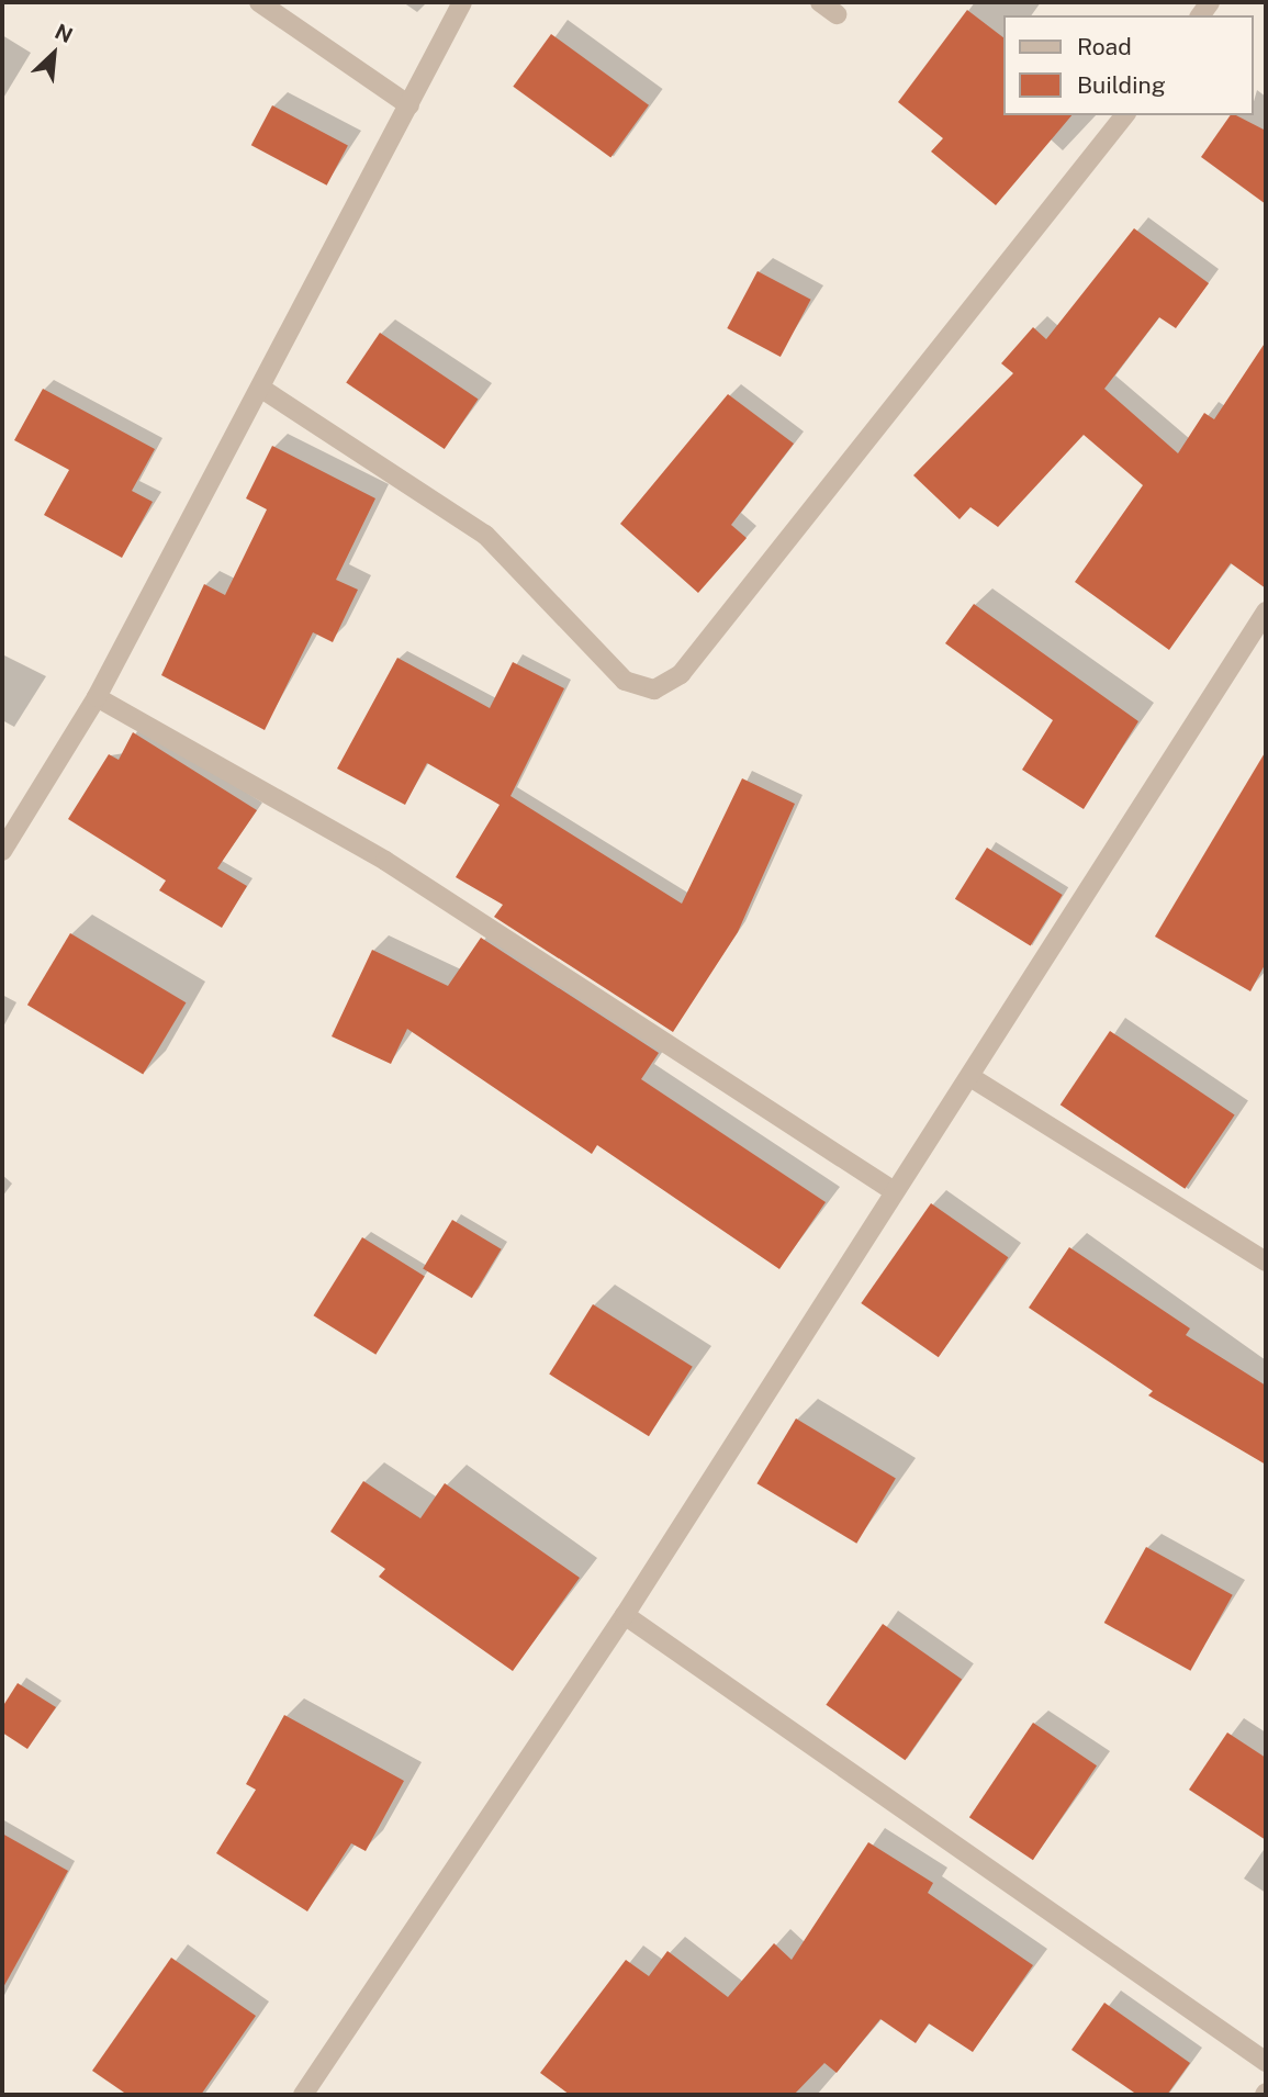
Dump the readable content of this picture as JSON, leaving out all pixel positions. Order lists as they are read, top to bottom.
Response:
{
  "legend": ["Road", "Building"],
  "north": "top right"
}
